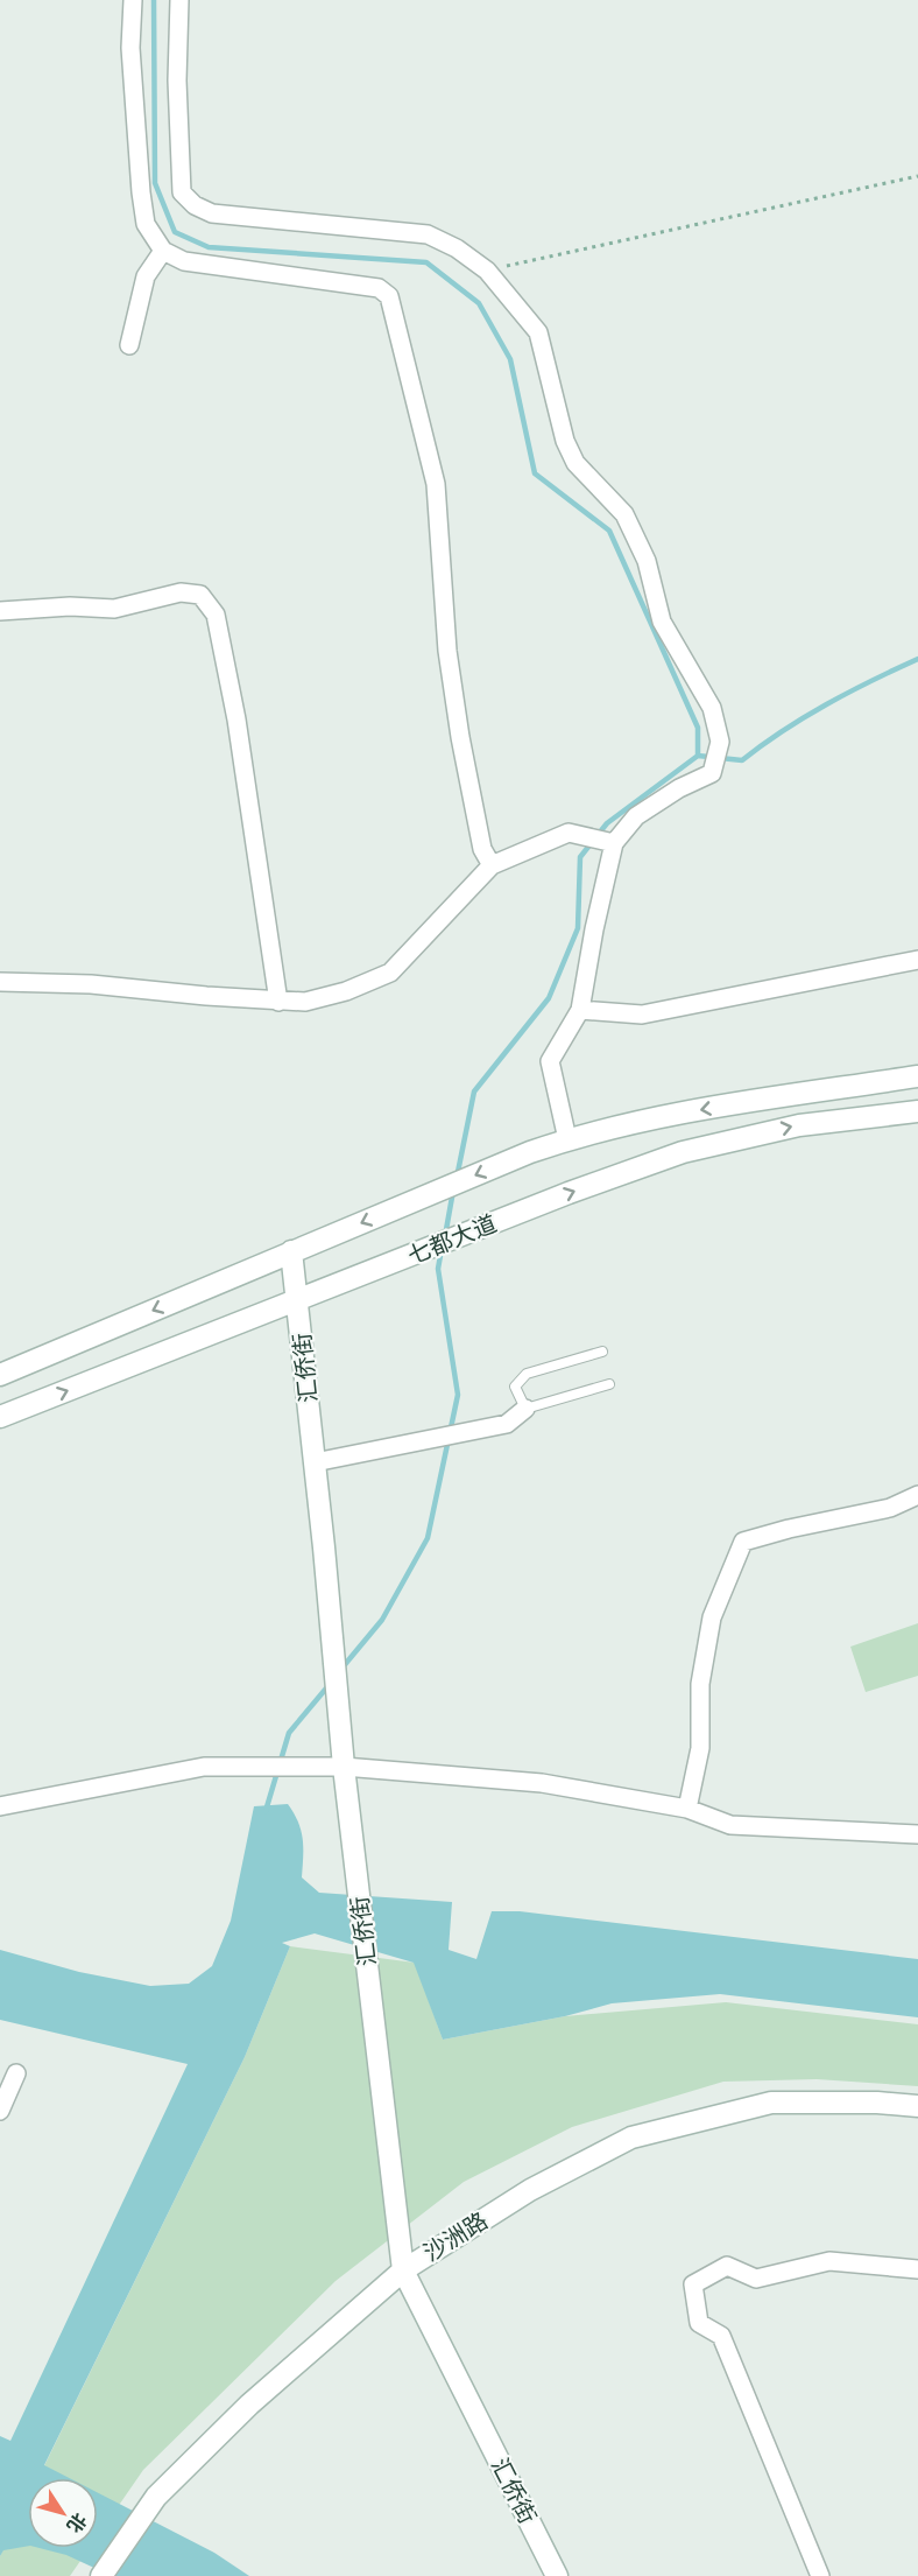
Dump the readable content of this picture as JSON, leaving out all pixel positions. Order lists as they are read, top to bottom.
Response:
{
  "streets": {
    "main road": ["七都大道", "汇侨街", "沙洲路"]
  },
  "crossings": [
    ["七都大道", "汇侨街"],
    ["汇侨街", "沙洲路"]
  ],
  "north": "bottom right"
}
